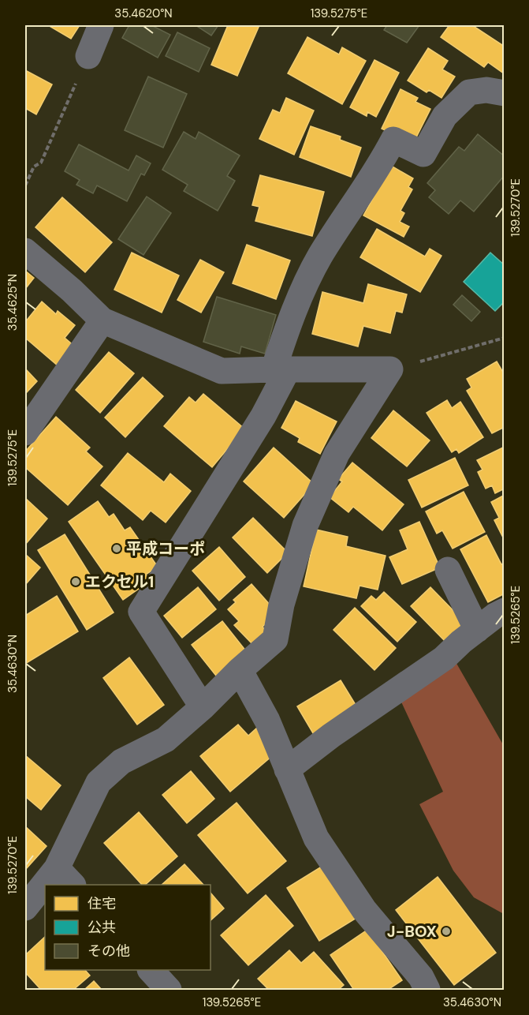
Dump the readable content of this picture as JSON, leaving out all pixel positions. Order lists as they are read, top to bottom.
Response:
{
  "places": ["平成コーポ", "エクセル1", "J-BOX"],
  "legend": ["住宅", "公共", "その他"],
  "coordinates": [
    "35.4620°N",
    "139.5275°E",
    "139.5270°E",
    "35.4625°N",
    "139.5265°E",
    "35.4630°N"
  ]
}
